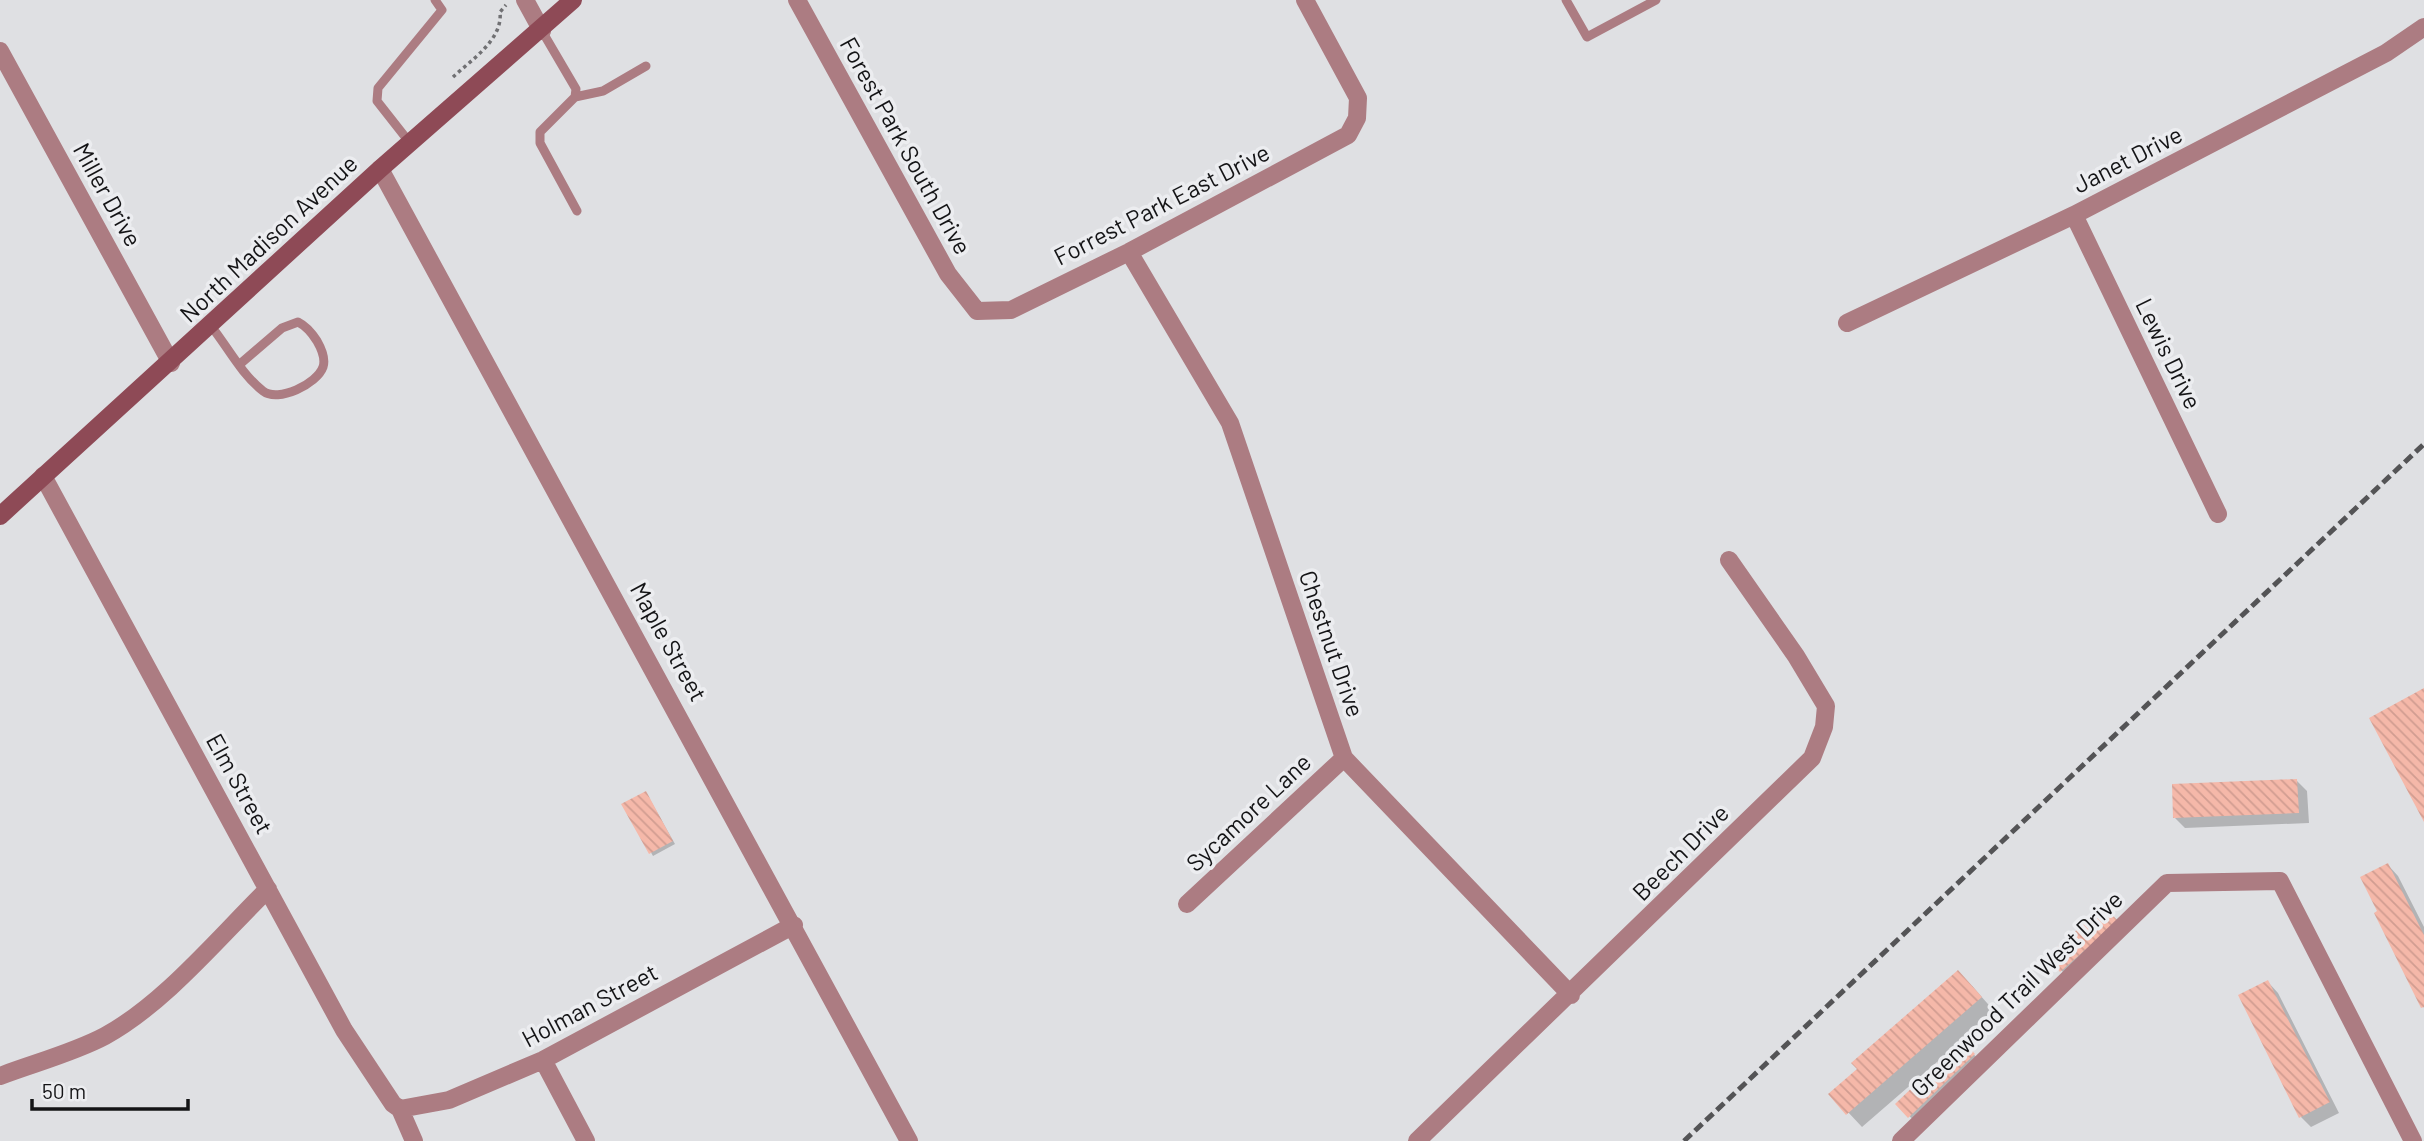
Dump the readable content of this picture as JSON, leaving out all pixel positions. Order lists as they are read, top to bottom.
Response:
{
  "streets": {
    "main road": ["North Madison Avenue"],
    "street": [
      "Forest Park South Drive",
      "Janet Drive",
      "Miller Drive",
      "Forrest Park East Drive",
      "Lewis Drive",
      "Maple Street",
      "Chestnut Drive",
      "Elm Street",
      "Sycamore Lane",
      "Beech Drive",
      "Greenwood Trail West Drive",
      "Holman Street"
    ]
  },
  "crossings": [
    ["Forest Park South Drive", "Forrest Park East Drive"],
    ["Janet Drive", "Lewis Drive"],
    ["Miller Drive", "North Madison Avenue"],
    ["Forrest Park East Drive", "Chestnut Drive"],
    ["North Madison Avenue", "Maple Street"],
    ["North Madison Avenue", "Elm Street"],
    ["Maple Street", "Holman Street"],
    ["Chestnut Drive", "Sycamore Lane"],
    ["Chestnut Drive", "Beech Drive"],
    ["Elm Street", "Holman Street"]
  ],
  "scale_bar": "50 m"
}
